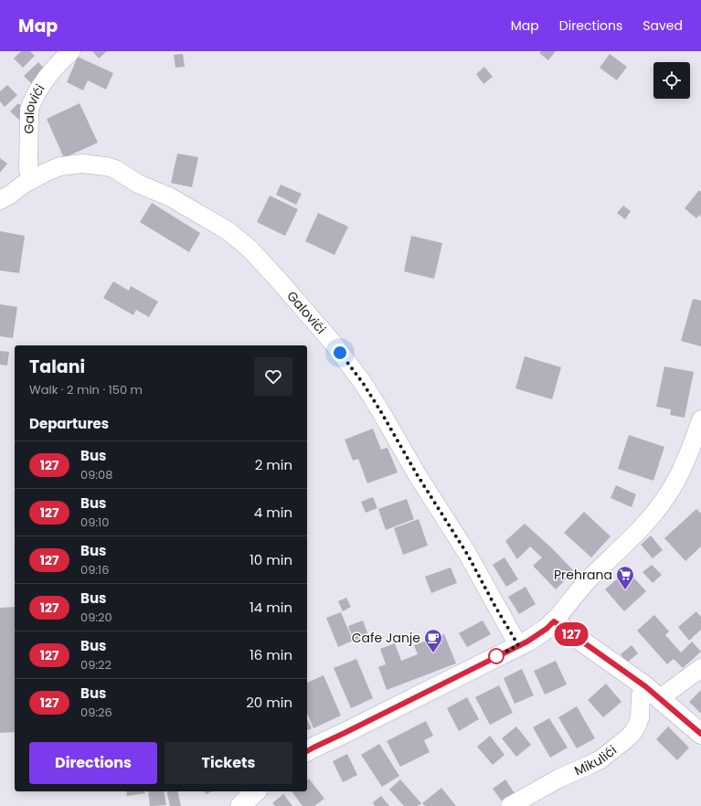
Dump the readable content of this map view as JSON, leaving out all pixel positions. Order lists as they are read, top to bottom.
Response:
{
  "streets": {
    "street": ["Galovići", "Mikulići"]
  },
  "places": {
    "supermarket": ["Prehrana"],
    "cafe": ["Cafe Janje"]
  },
  "lines": ["bus line 127"],
  "page": {
    "header": "Map",
    "nav": ["Map", "Directions", "Saved"],
    "on_map": "127",
    "heading": [
      ["Talani", "Walk · 2 min · 150 m"],
      "Departures"
    ],
    "list": [
      {
        "mark": "127",
        "name": "Bus",
        "note": "09:08",
        "value": "2 min"
      },
      {
        "mark": "127",
        "name": "Bus",
        "note": "09:10",
        "value": "4 min"
      },
      {
        "mark": "127",
        "name": "Bus",
        "note": "09:16",
        "value": "10 min"
      },
      {
        "mark": "127",
        "name": "Bus",
        "note": "09:20",
        "value": "14 min"
      },
      {
        "mark": "127",
        "name": "Bus",
        "note": "09:22",
        "value": "16 min"
      },
      {
        "mark": "127",
        "name": "Bus",
        "note": "09:26",
        "value": "20 min"
      }
    ],
    "buttons": ["Directions", "Tickets"]
  }
}
